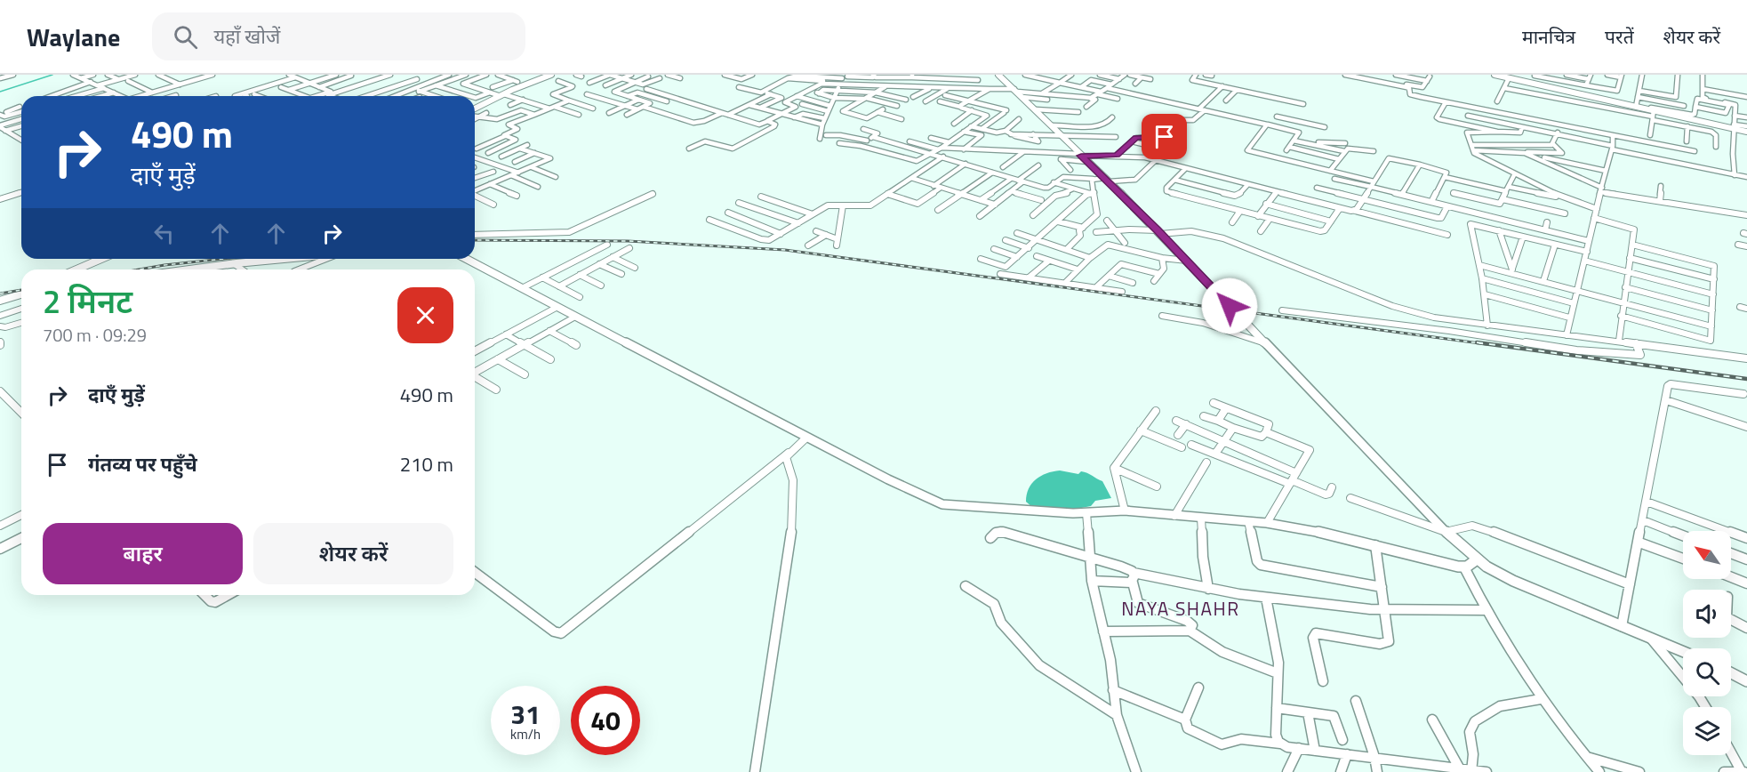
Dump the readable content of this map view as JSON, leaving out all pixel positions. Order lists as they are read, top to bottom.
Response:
{
  "districts": ["NAYA SHAHR"],
  "north": "top left",
  "page": {
    "header": "Waylane",
    "search": "यहाँ खोजें",
    "nav": ["मानचित्र", "परतें", "शेयर करें"],
    "turn": ["490 m", "दाएँ मुड़ें"],
    "heading": ["2 मिनट", "700 m · 09:29"],
    "list": [
      {
        "name": "दाएँ मुड़ें",
        "value": "490 m"
      },
      {
        "name": "गंतव्य पर पहुँचे",
        "value": "210 m"
      }
    ],
    "buttons": ["बाहर", "शेयर करें"],
    "speed": "31 km/h",
    "limit": "40"
  }
}
